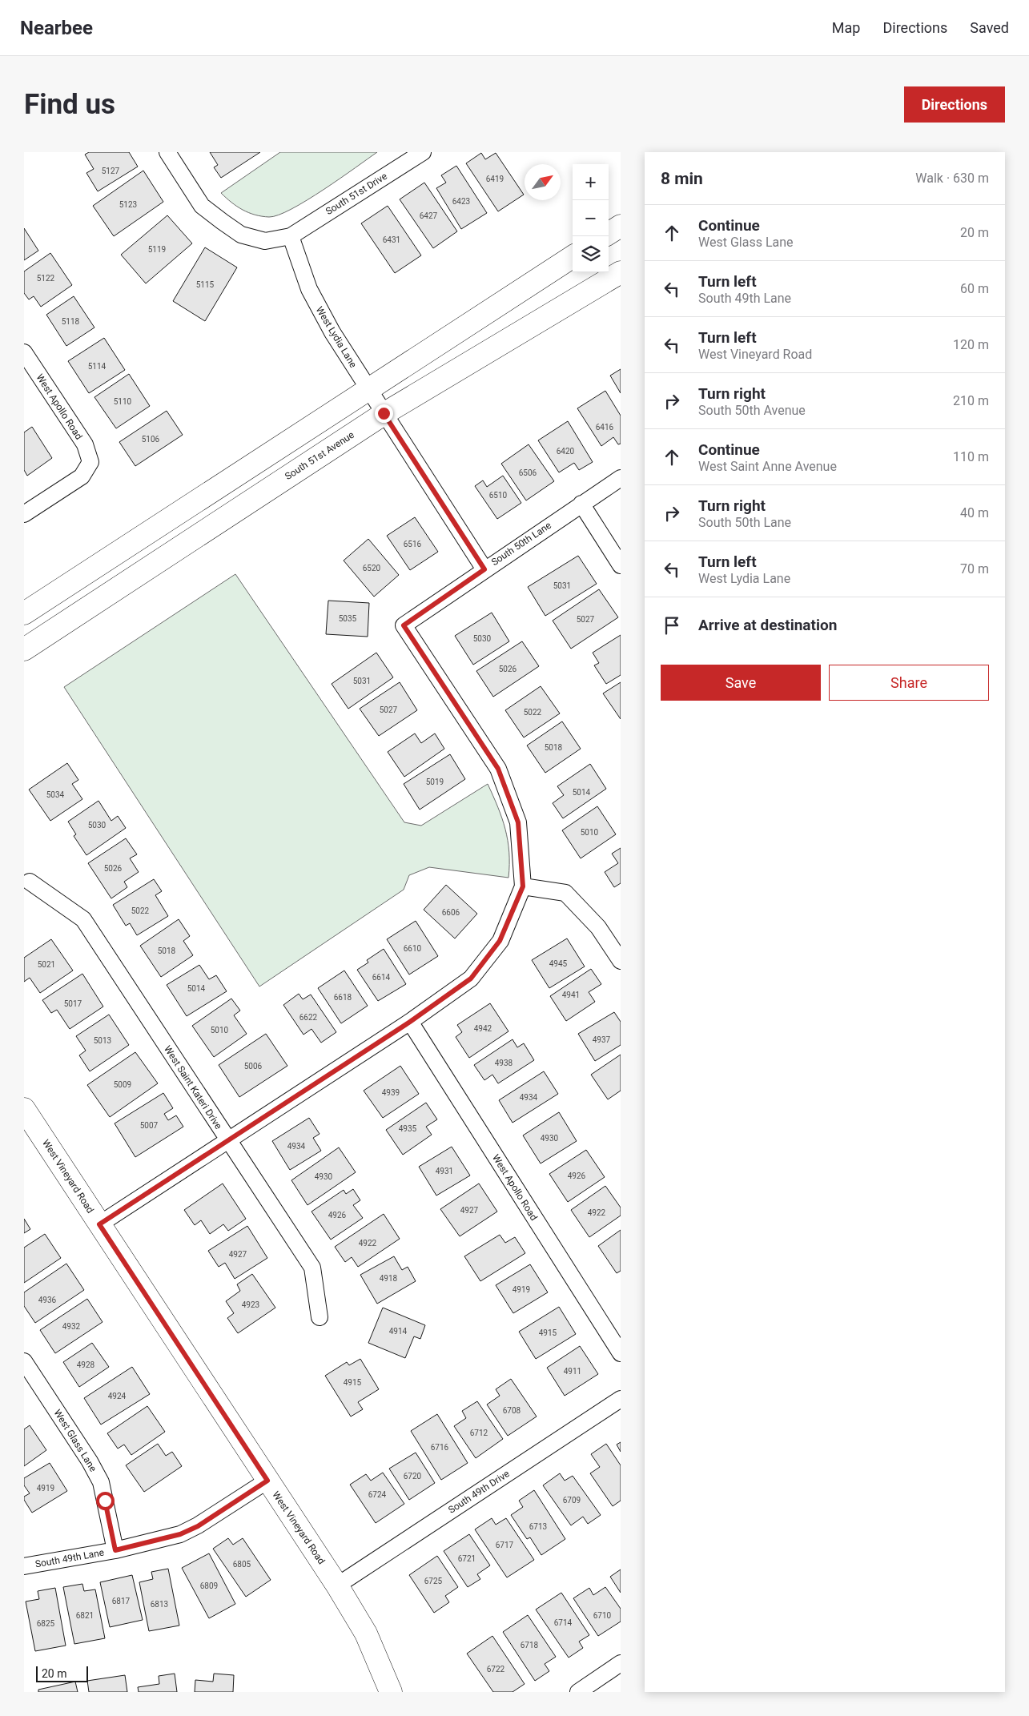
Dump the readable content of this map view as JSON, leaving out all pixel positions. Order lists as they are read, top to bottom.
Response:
{
  "streets": {
    "main road": ["South 51st Avenue", "West Vineyard Road"],
    "street": [
      "South 51st Drive",
      "West Lydia Lane",
      "West Apollo Road",
      "South 50th Lane",
      "West Saint Kateri Drive",
      "West Glass Lane",
      "South 49th Drive",
      "South 49th Lane"
    ]
  },
  "crossings": [
    ["South 51st Drive", "West Lydia Lane"],
    ["West Lydia Lane", "South 51st Avenue"],
    ["West Lydia Lane", "South 50th Lane"],
    ["West Vineyard Road", "South 49th Drive"],
    ["West Vineyard Road", "South 49th Lane"],
    ["West Glass Lane", "South 49th Lane"]
  ],
  "house_numbers": [
    "5127",
    "6419",
    "6423",
    "5123",
    "6427",
    "6431",
    "5119",
    "5122",
    "5115",
    "5118",
    "5114",
    "5110",
    "6416",
    "5106",
    "6420",
    "6506",
    "6510",
    "6516",
    "6520",
    "5031",
    "5035",
    "5027",
    "5030",
    "5026",
    "5031",
    "5027",
    "5022",
    "5018",
    "5019",
    "5014",
    "5034",
    "5030",
    "5010",
    "5026",
    "5022",
    "6606",
    "6610",
    "5018",
    "4945",
    "5021",
    "6614",
    "5014",
    "4941",
    "6618",
    "5017",
    "6622",
    "4942",
    "5010",
    "4937",
    "5013",
    "4938",
    "5006",
    "5009",
    "4939",
    "4934",
    "5007",
    "4935",
    "4930",
    "4934",
    "4931",
    "4926",
    "4930",
    "4927",
    "4922",
    "4926",
    "4922",
    "4927",
    "4918",
    "4919",
    "4936",
    "4923",
    "4932",
    "4914",
    "4915",
    "4928",
    "4911",
    "4915",
    "4924",
    "6708",
    "6712",
    "6716",
    "6720",
    "4919",
    "6724",
    "6709",
    "6713",
    "6717",
    "6721",
    "6805",
    "6725",
    "6809",
    "6817",
    "6813",
    "6821",
    "6710",
    "6714",
    "6825",
    "6718",
    "6722"
  ],
  "scale_bar": "20 m",
  "north": "top right",
  "page": {
    "header": "Nearbee",
    "nav": ["Map", "Directions", "Saved"],
    "buttons": [
      "Directions",
      ["Save", "Share"]
    ],
    "title": "Find us",
    "heading": ["8 min", "Walk · 630 m"],
    "map_buttons": ["+", "−"],
    "list": [
      ["Continue", "West Glass Lane", "20 m"],
      ["Turn left", "South 49th Lane", "60 m"],
      ["Turn left", "West Vineyard Road", "120 m"],
      ["Turn right", "South 50th Avenue", "210 m"],
      ["Continue", "West Saint Anne Avenue", "110 m"],
      ["Turn right", "South 50th Lane", "40 m"],
      ["Turn left", "West Lydia Lane", "70 m"],
      "Arrive at destination"
    ],
    "scale": "20 m"
  }
}
